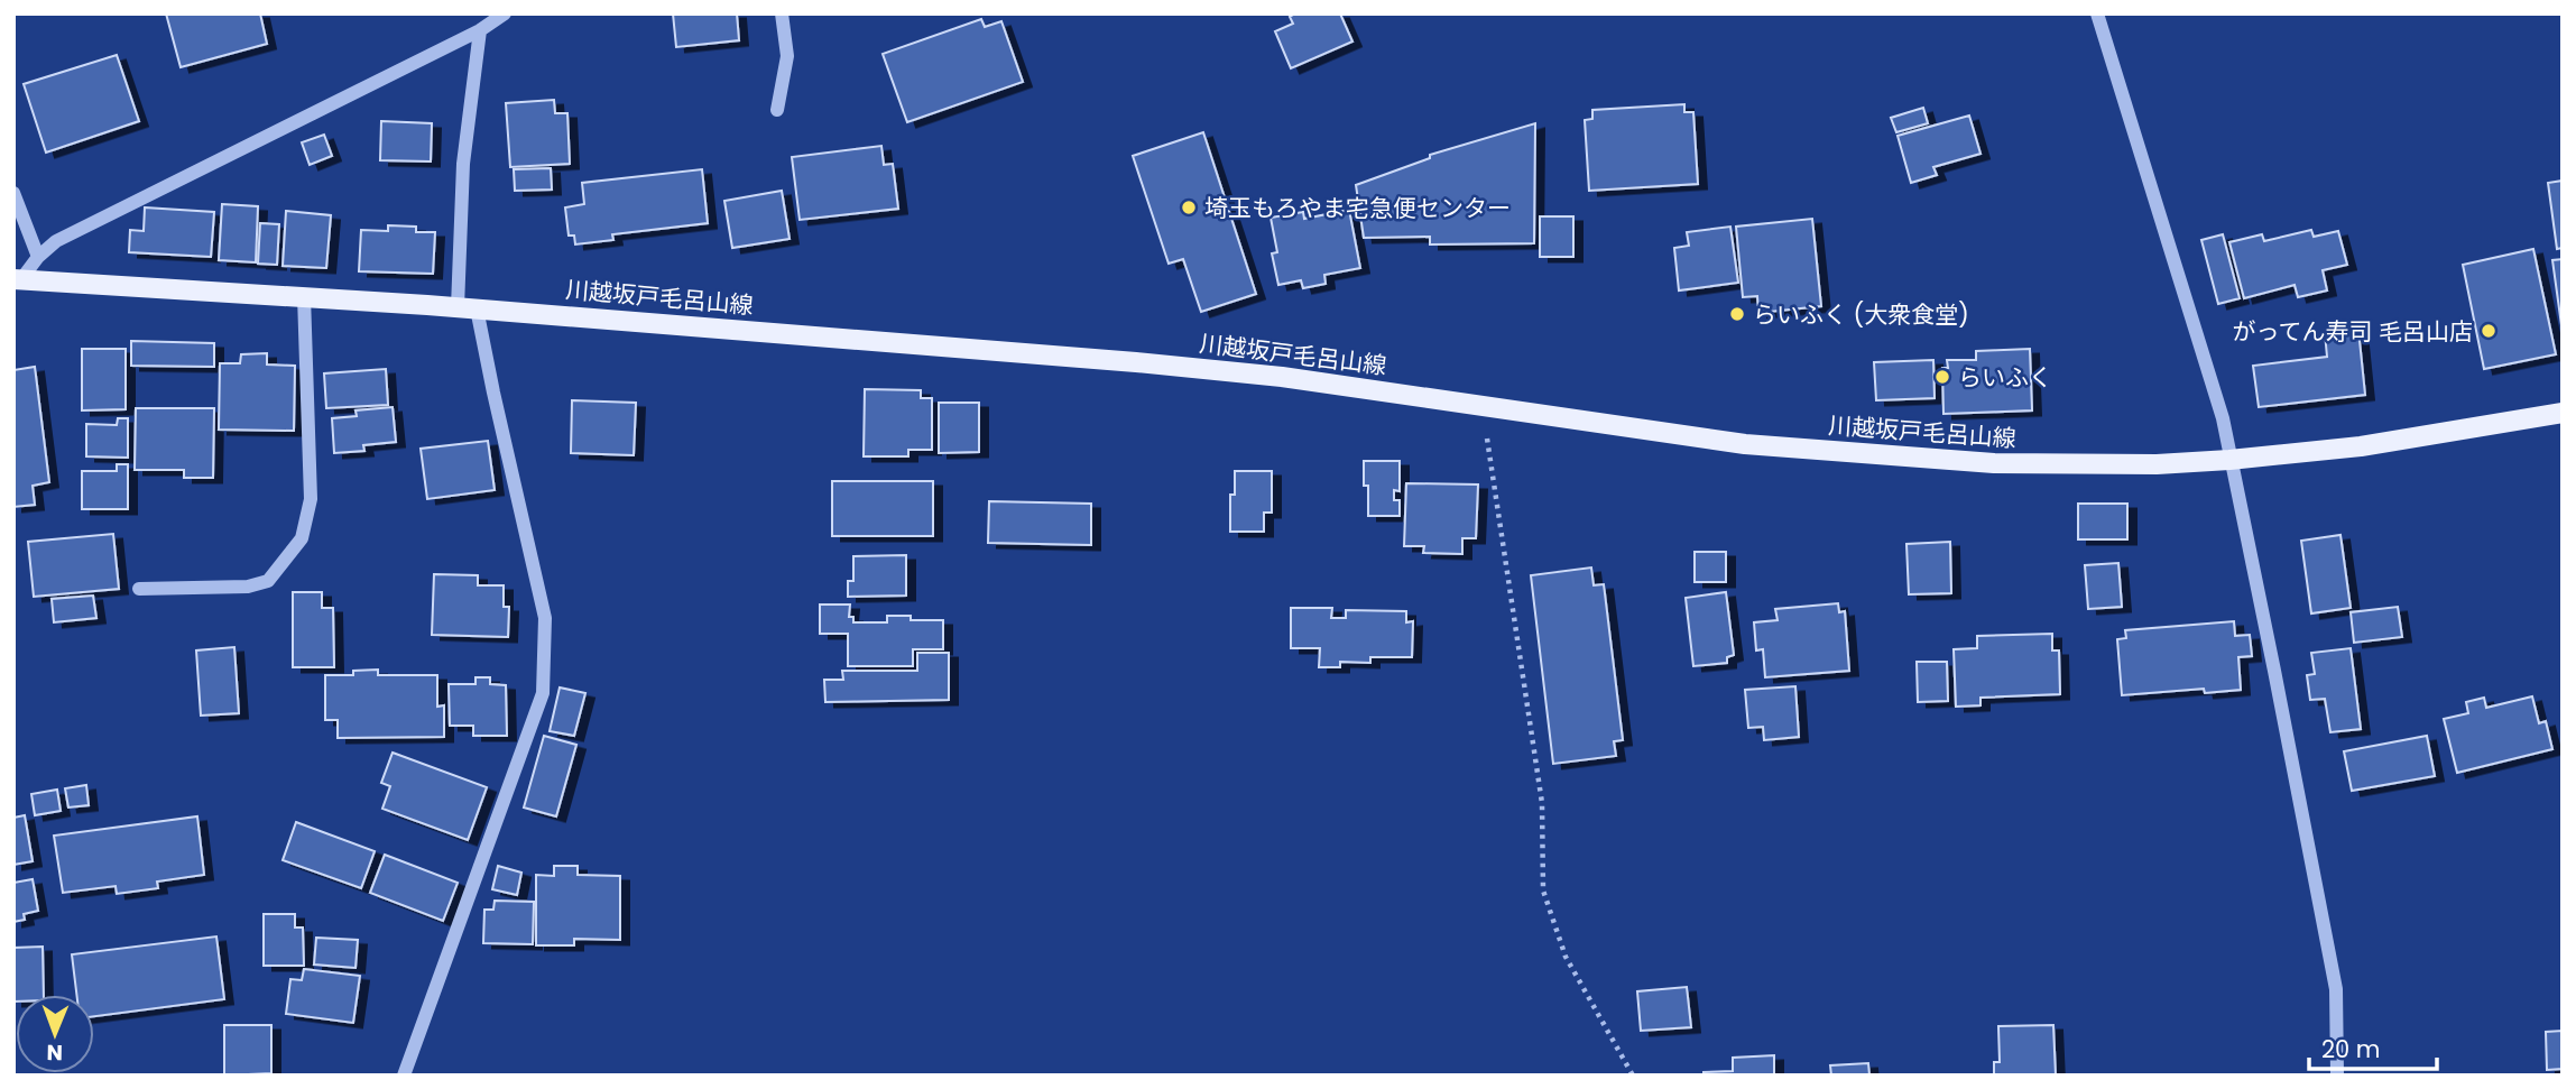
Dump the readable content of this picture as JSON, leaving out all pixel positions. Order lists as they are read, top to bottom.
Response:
{
  "streets": {
    "main road": ["川越坂戸毛呂山線"]
  },
  "places": [
    "埼玉もろやま宅急便センター",
    "らいふく (大衆食堂)",
    "がってん寿司 毛呂山店",
    "らいふく"
  ],
  "scale_bar": "20 m",
  "north": "bottom"
}
